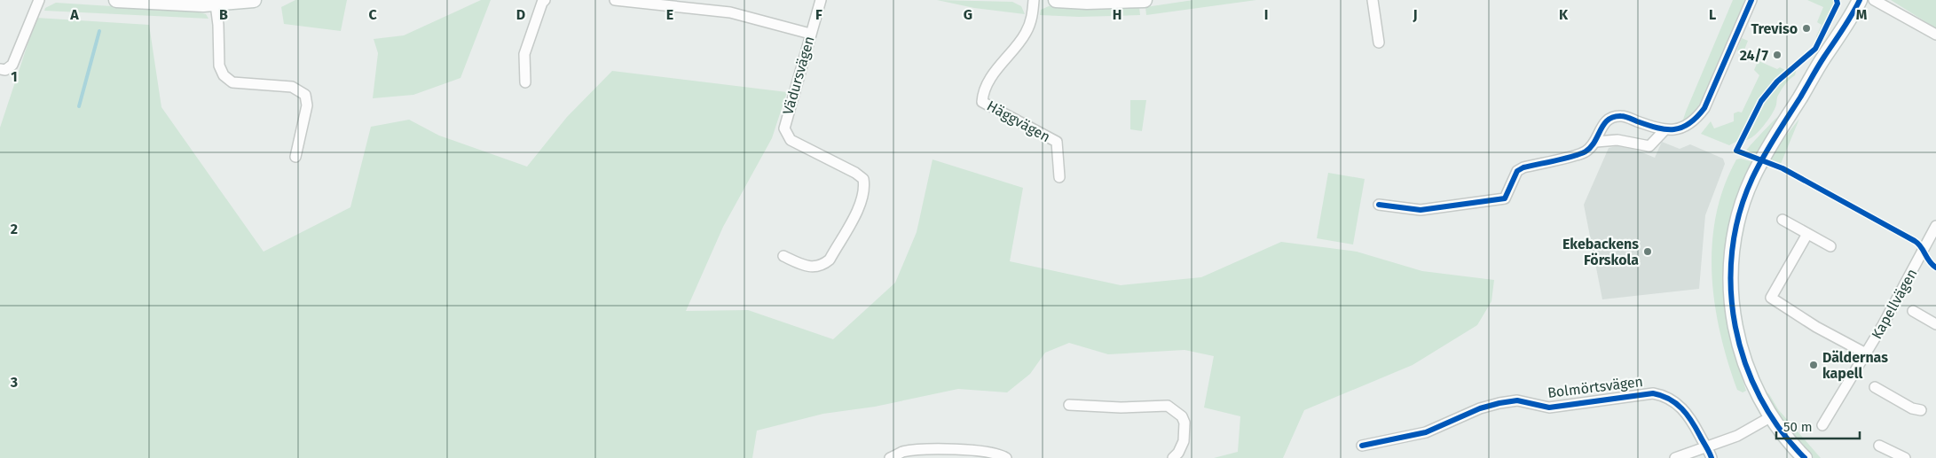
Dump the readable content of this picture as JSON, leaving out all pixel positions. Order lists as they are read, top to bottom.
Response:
{
  "streets": {
    "street": [
      "Vädursvägen",
      "Häggvägen",
      "Kapellvägen",
      "Bolmörtsvägen"
    ]
  },
  "places": [
    "Treviso",
    "24/7",
    "Ekebackens Förskola",
    "Däldernas kapell"
  ],
  "scale_bar": "50 m",
  "grid": {
    "columns": [
      "A",
      "B",
      "C",
      "D",
      "E",
      "F",
      "G",
      "H",
      "I",
      "J",
      "K",
      "L",
      "M"
    ],
    "rows": ["1", "2", "3"]
  }
}
